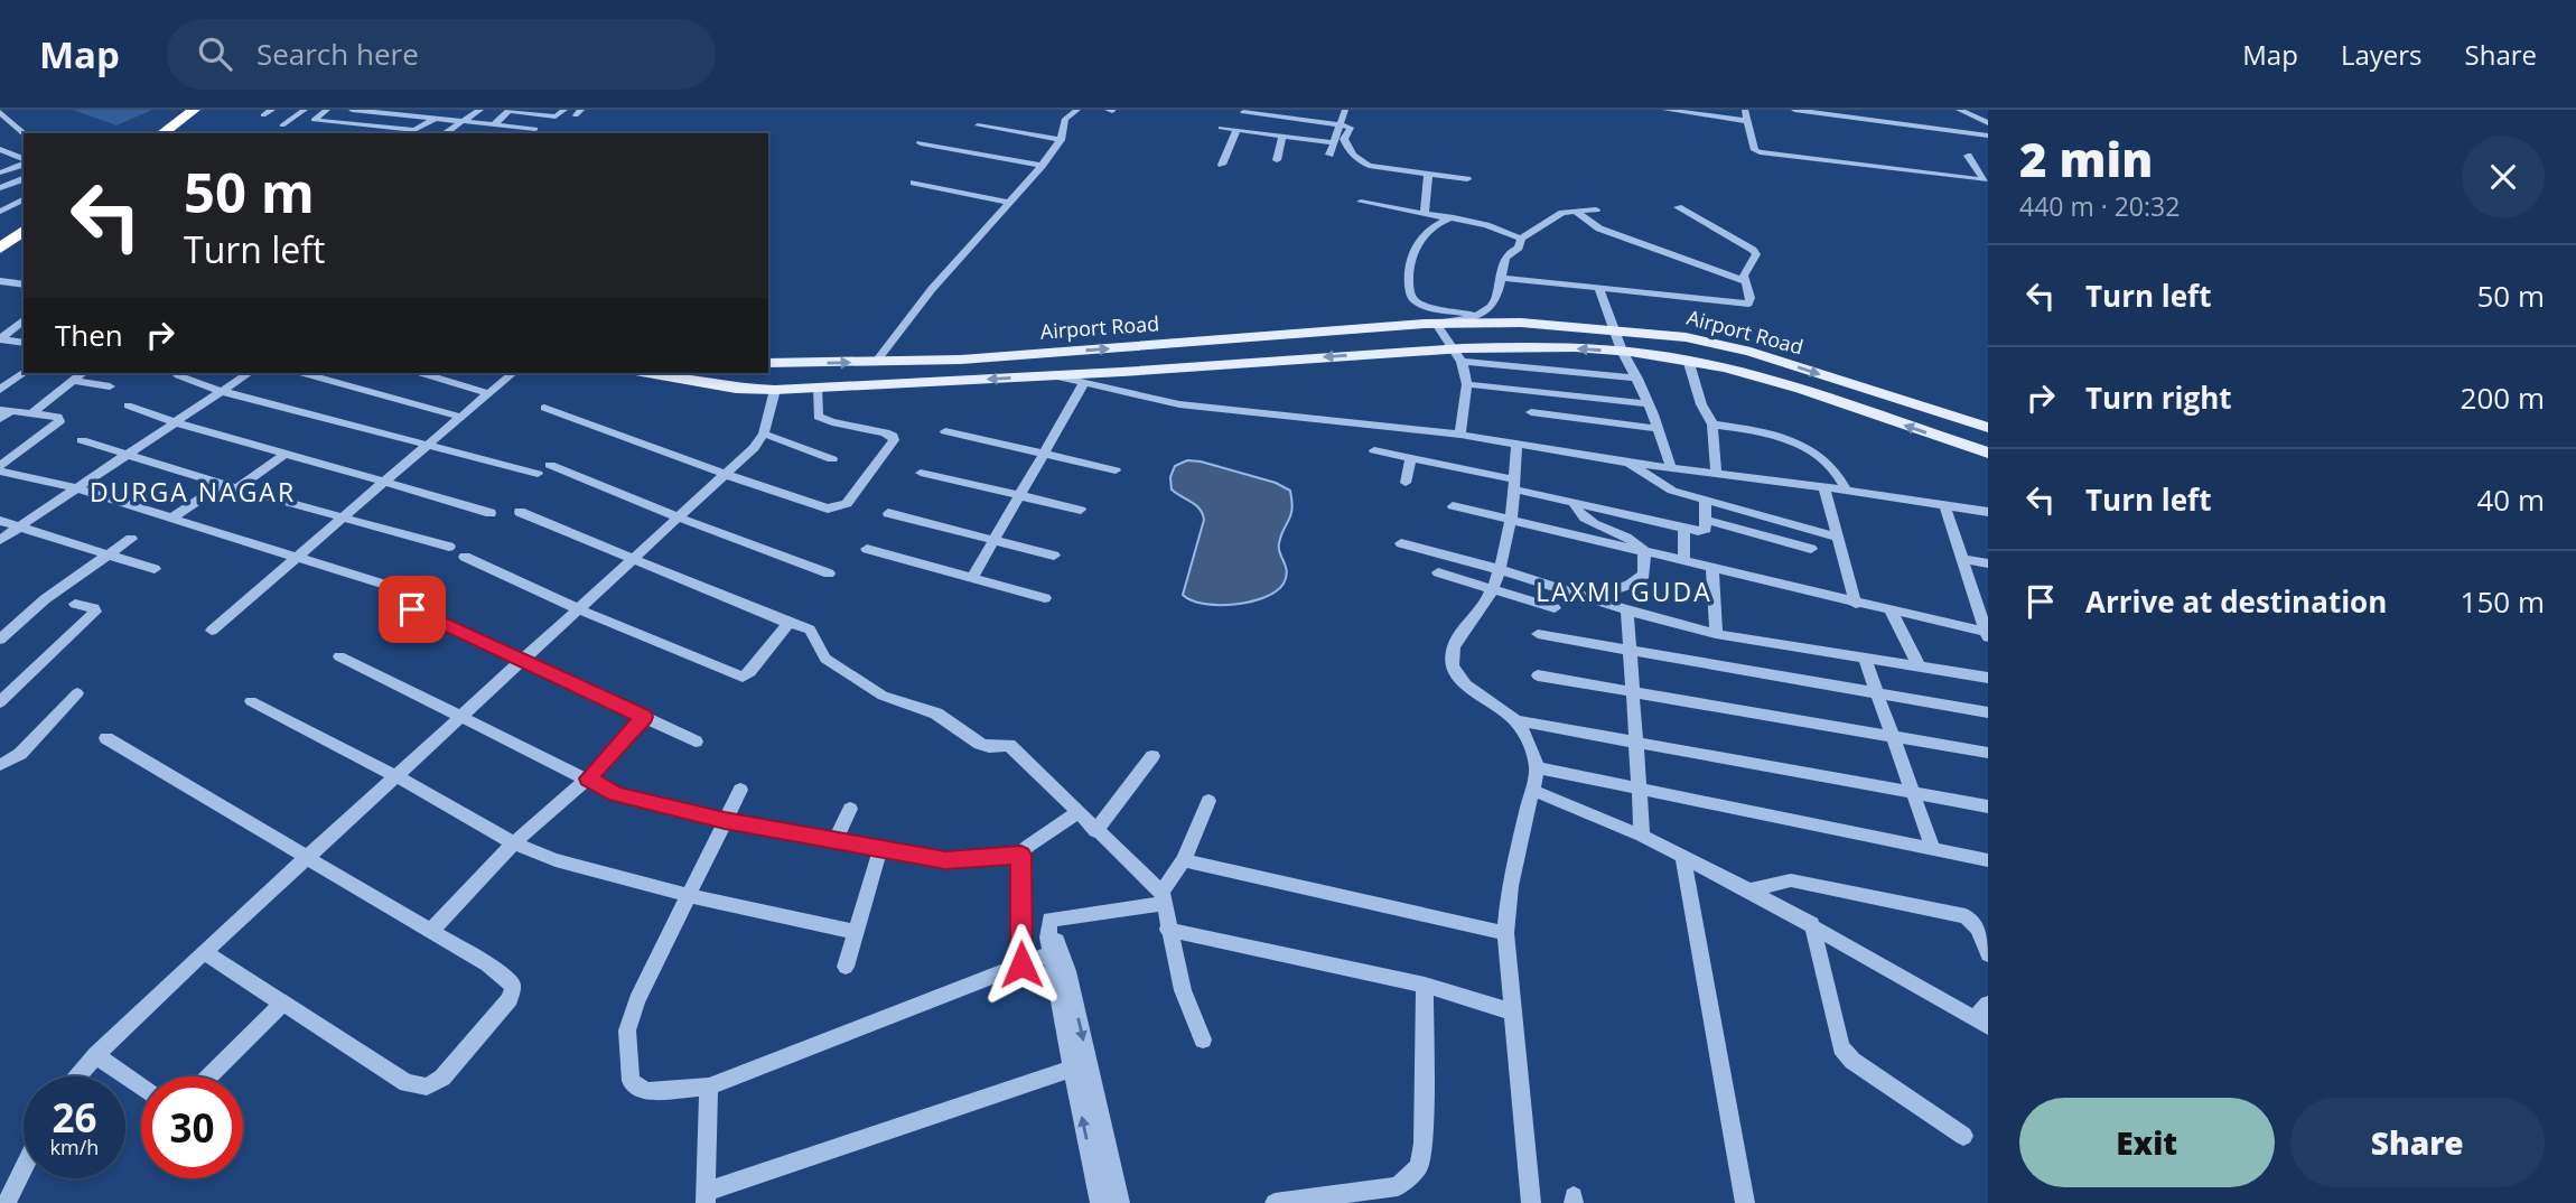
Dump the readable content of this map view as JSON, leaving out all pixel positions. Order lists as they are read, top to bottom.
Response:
{
  "streets": {
    "main road": ["Airport Road"]
  },
  "districts": ["DURGA NAGAR", "LAXMI GUDA"],
  "page": {
    "header": "Map",
    "search": "Search here",
    "nav": ["Map", "Layers", "Share"],
    "heading": ["2 min", "440 m · 20:32"],
    "turn": ["50 m", "Turn left"],
    "list": [
      {
        "name": "Turn left",
        "value": "50 m"
      },
      {
        "name": "Turn right",
        "value": "200 m"
      },
      {
        "name": "Turn left",
        "value": "40 m"
      },
      {
        "name": "Arrive at destination",
        "value": "150 m"
      }
    ],
    "then": "Then",
    "speed": "26 km/h",
    "limit": "30",
    "buttons": ["Exit", "Share"]
  }
}
